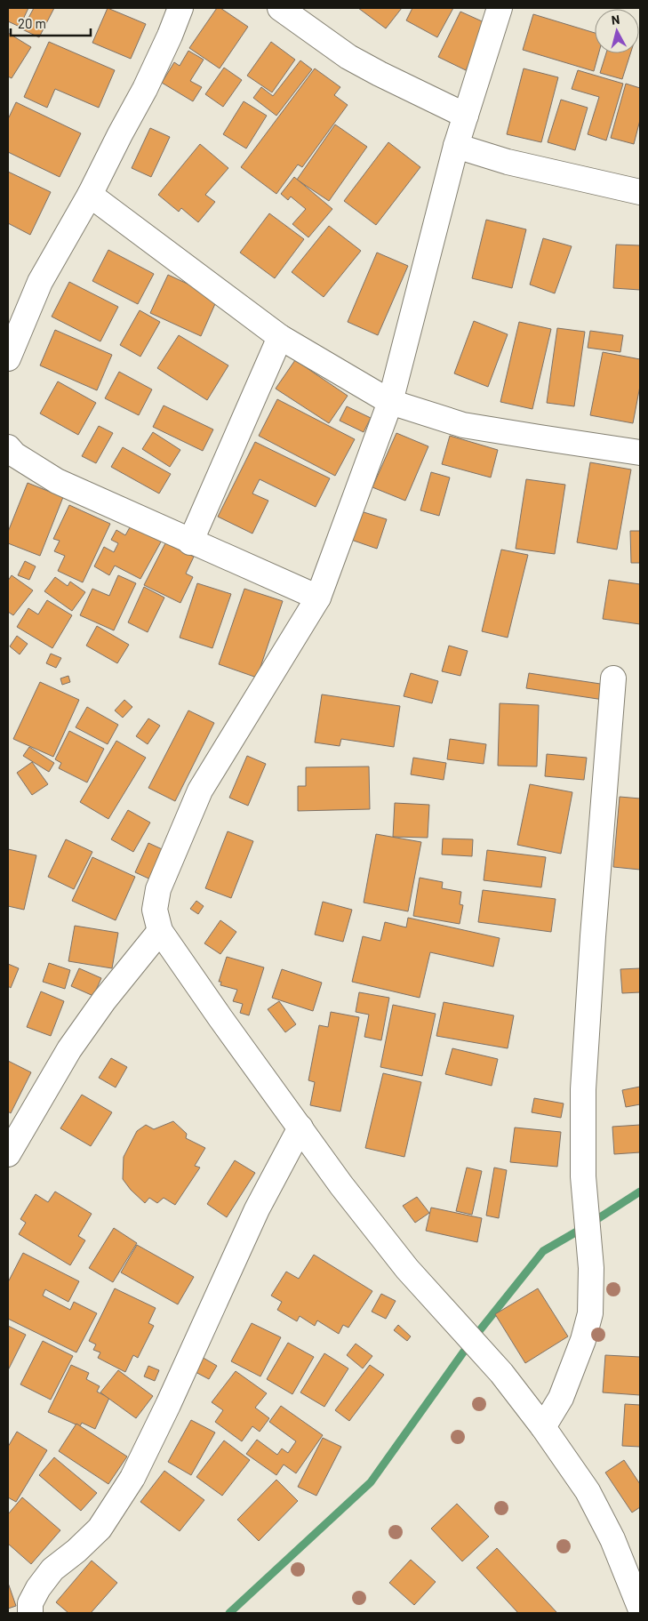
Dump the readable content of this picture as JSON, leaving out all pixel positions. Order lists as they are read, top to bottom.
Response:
{
  "scale_bar": "20 m",
  "north": "top"
}
